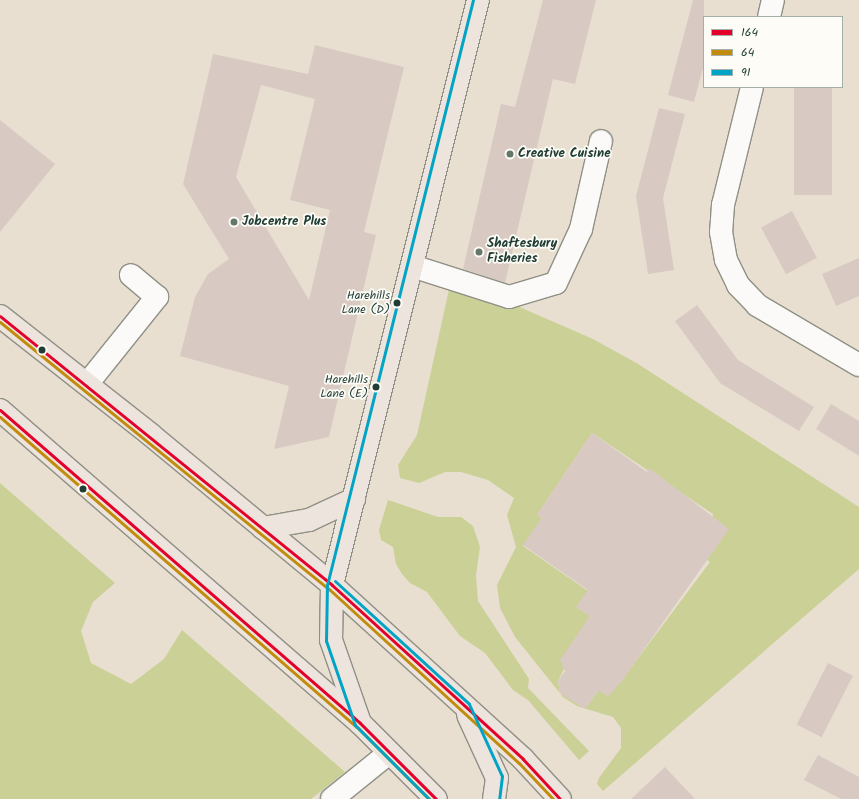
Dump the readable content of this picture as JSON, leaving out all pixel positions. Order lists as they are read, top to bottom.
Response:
{
  "places": [
    "Creative Cuisine",
    "Jobcentre Plus",
    "Shaftesbury Fisheries",
    "Harehills Lane (D)",
    "Harehills Lane (E)"
  ],
  "lines": ["transit line 91", "transit line 164", "transit line 64"],
  "legend": ["164", "64", "91"]
}
